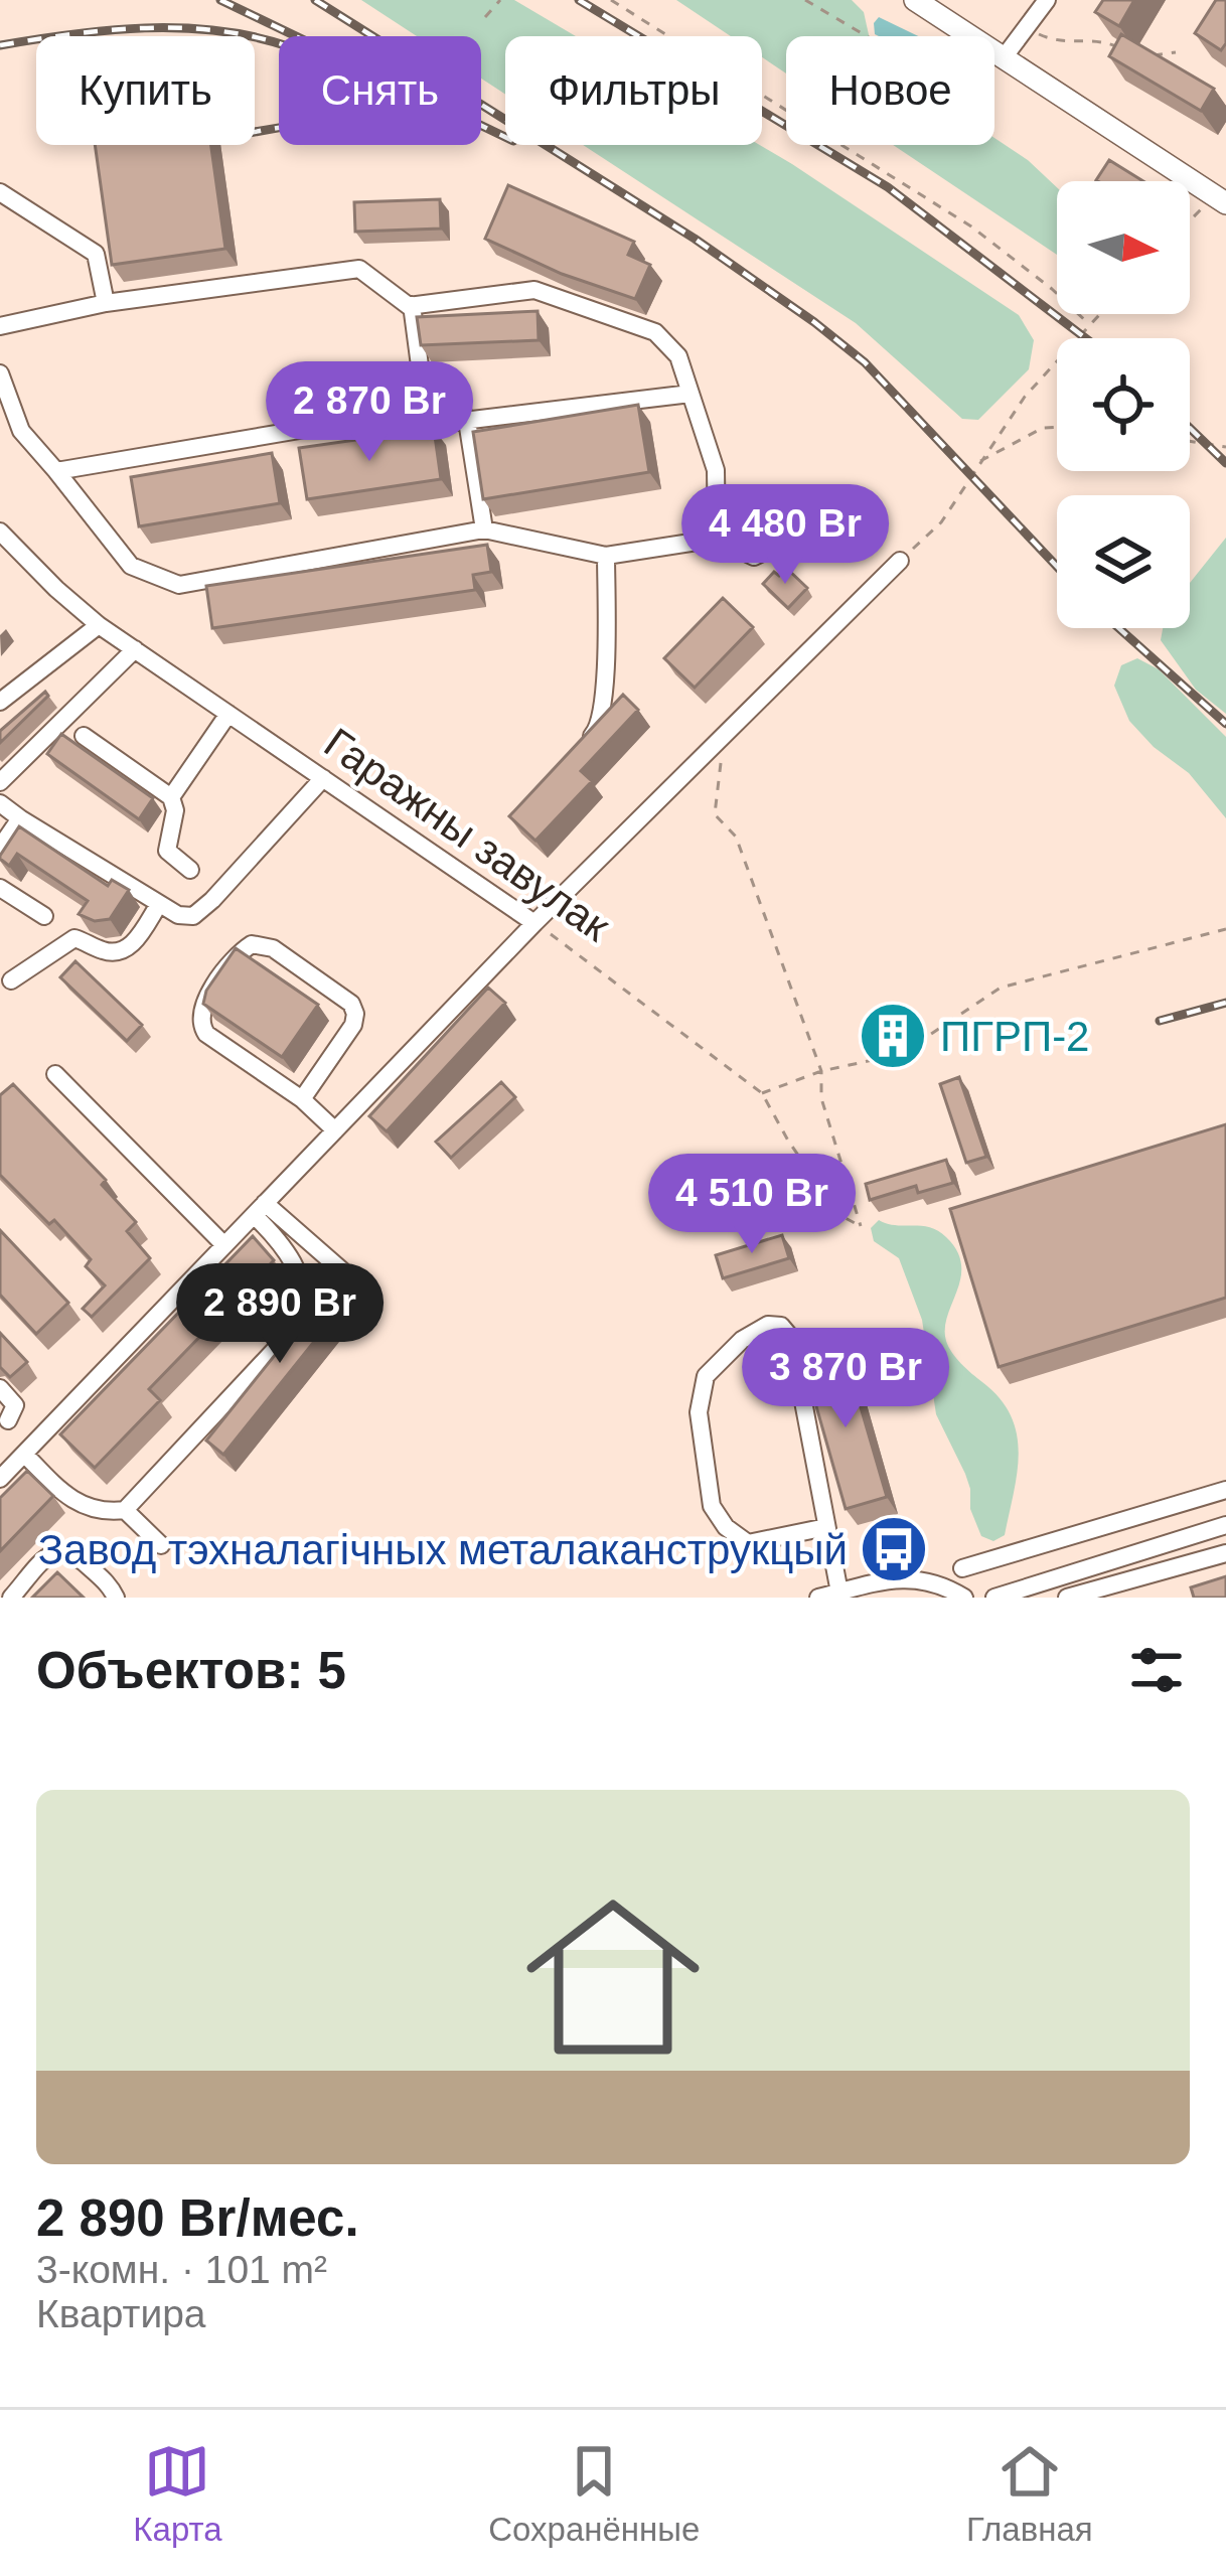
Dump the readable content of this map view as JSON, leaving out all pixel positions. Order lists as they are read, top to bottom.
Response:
{
  "streets": {
    "street": ["Гаражны завулак"]
  },
  "places": {
    "building": ["ПГРП-2"],
    "bus stop": ["Завод тэхналагічных металаканструкцый"]
  },
  "north": "right",
  "page": {
    "chip": [
      "Купить",
      "Снять",
      "Фильтры",
      "Новое"
    ],
    "price": [
      "2 870 Br",
      "4 480 Br",
      "4 510 Br",
      "2 890 Br",
      "3 870 Br"
    ],
    "heading": "Объектов: 5",
    "list": [
      {
        "name": "2 890 Br/мес.",
        "note": "3-комн. · 101 m² · Квартира"
      }
    ],
    "tabs": ["Карта", "Сохранённые", "Главная"]
  }
}
